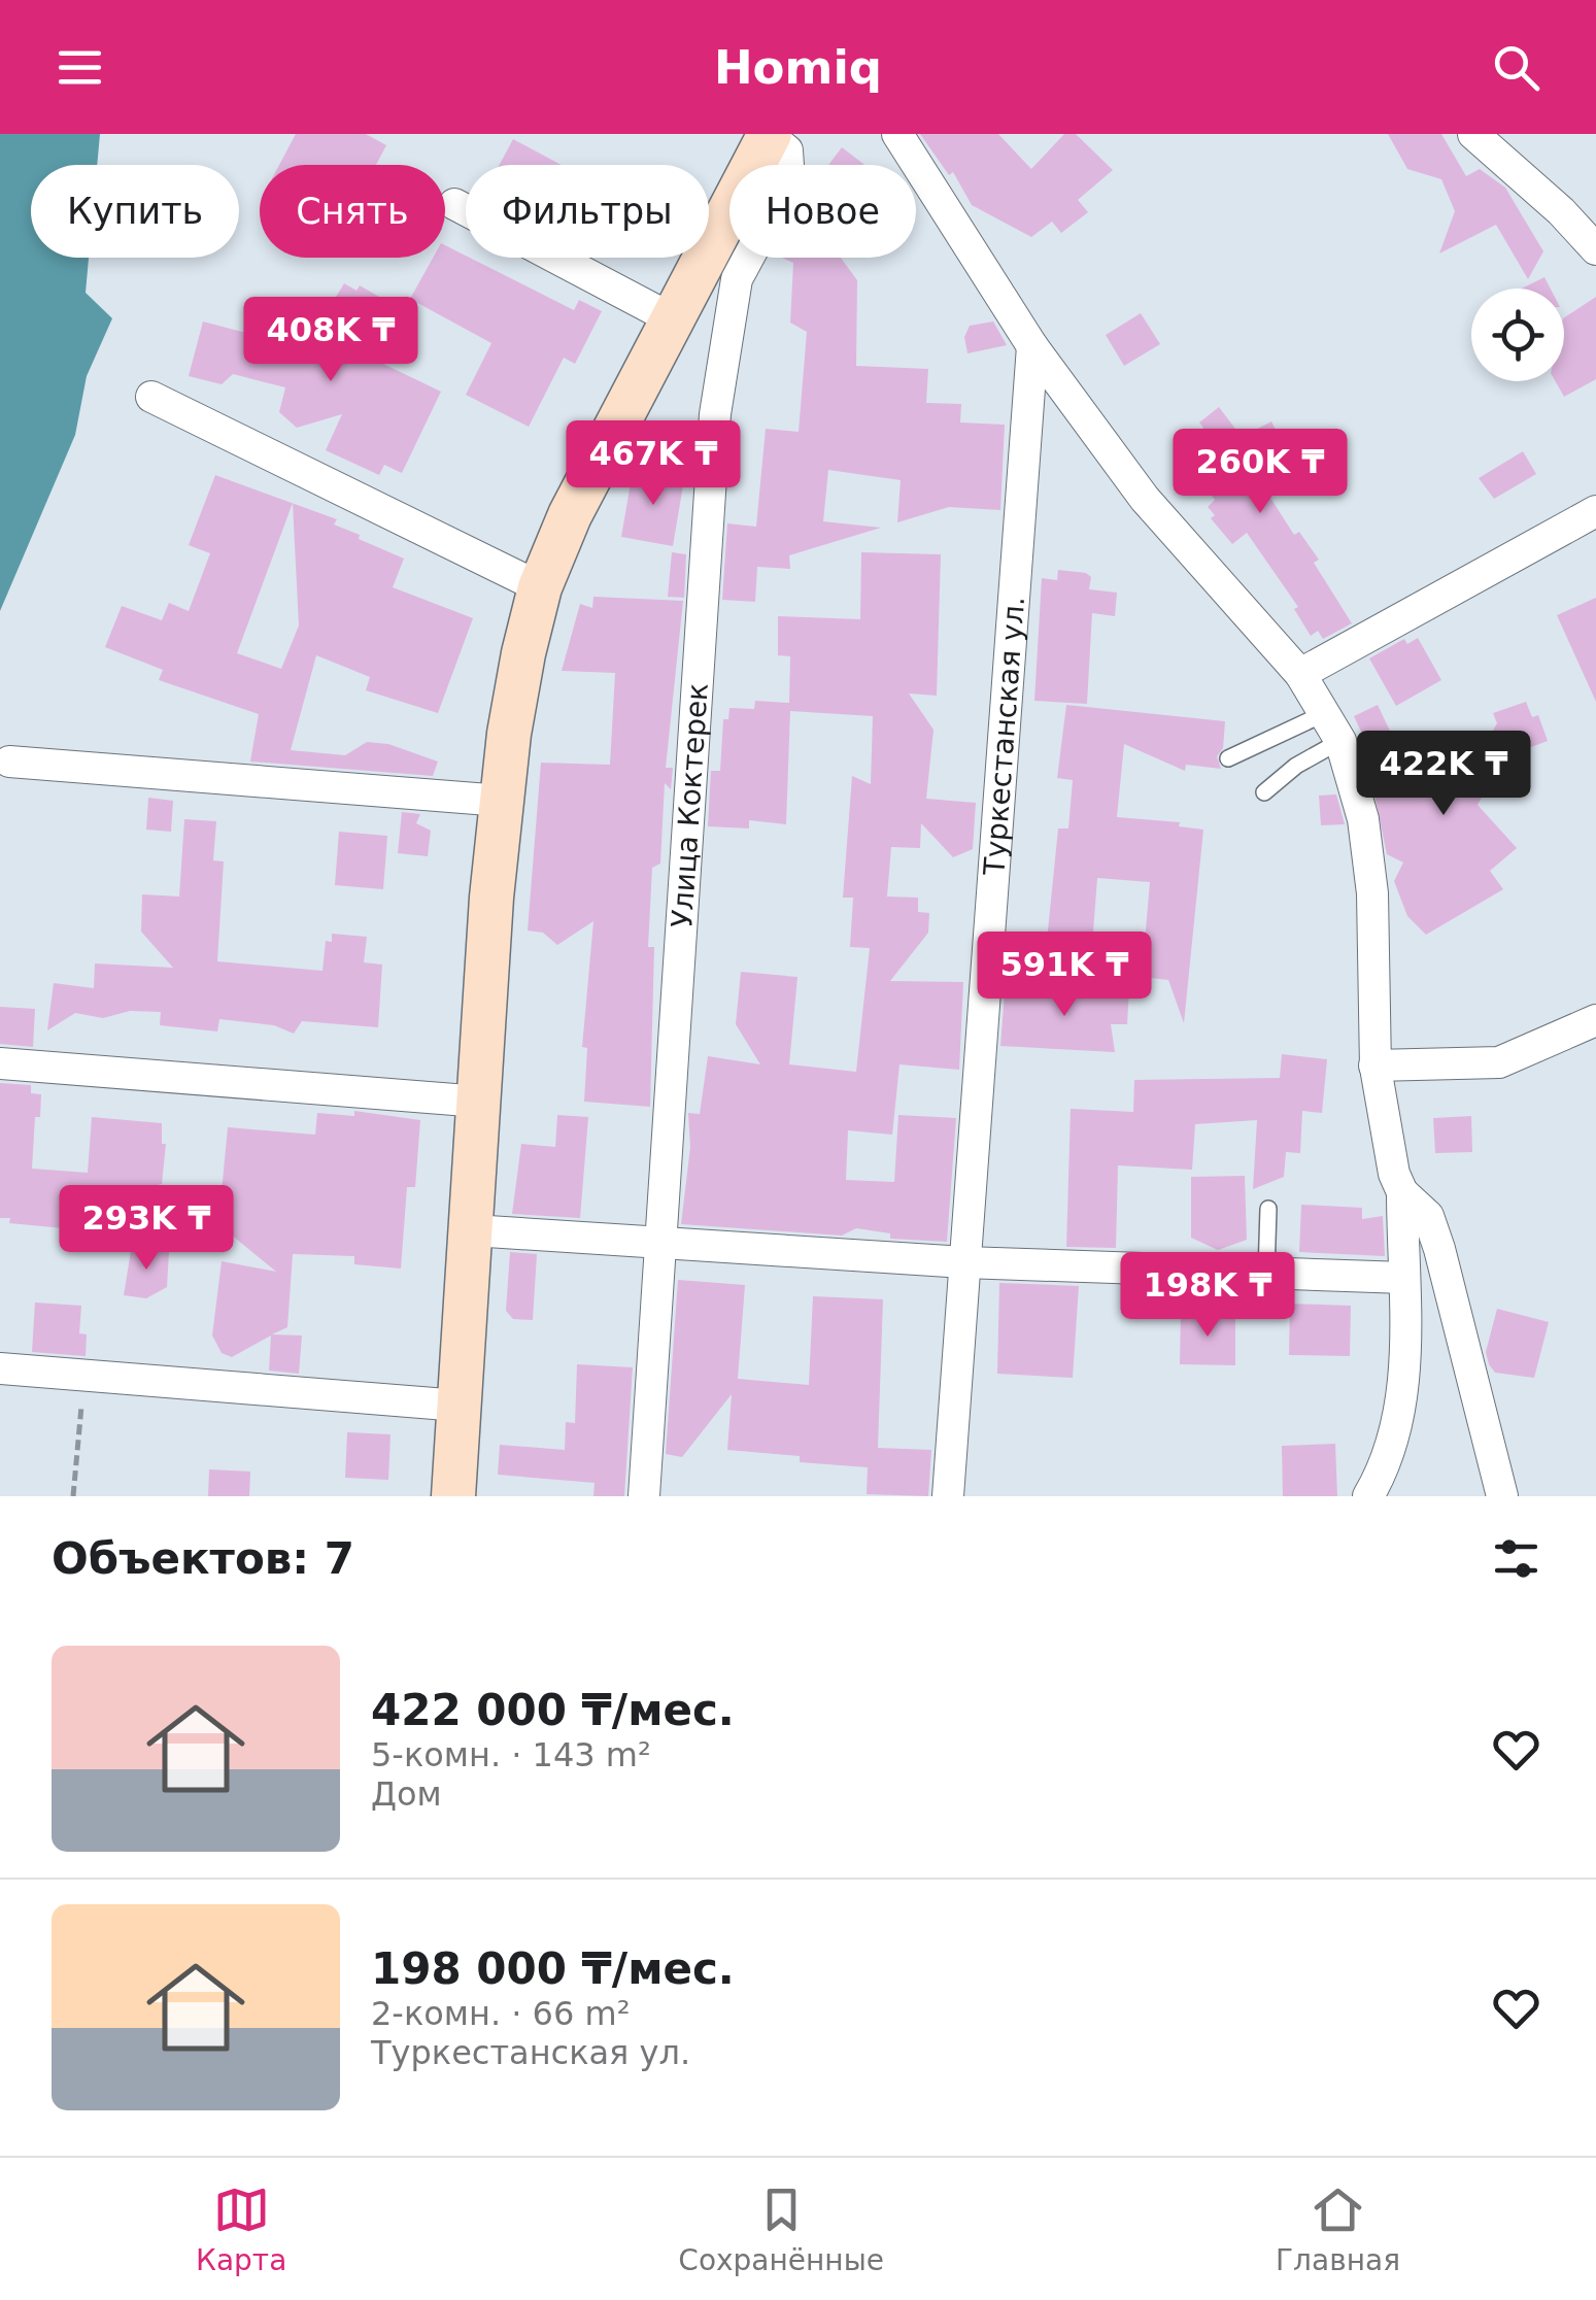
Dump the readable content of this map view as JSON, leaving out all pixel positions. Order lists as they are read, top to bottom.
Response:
{
  "streets": {
    "street": ["Туркестанская ул.", "Улица Коктерек"]
  },
  "page": {
    "header": "Homiq",
    "chip": [
      "Купить",
      "Снять",
      "Фильтры",
      "Новое"
    ],
    "price": [
      "408K ₸",
      "467K ₸",
      "260K ₸",
      "422K ₸",
      "591K ₸",
      "293K ₸",
      "198K ₸"
    ],
    "heading": "Объектов: 7",
    "list": [
      {
        "name": "422 000 ₸/мес.",
        "note": "5-комн. · 143 m² · Дом"
      },
      {
        "name": "198 000 ₸/мес.",
        "note": "2-комн. · 66 m² · Туркестанская ул."
      }
    ],
    "tabs": ["Карта", "Сохранённые", "Главная"]
  }
}
